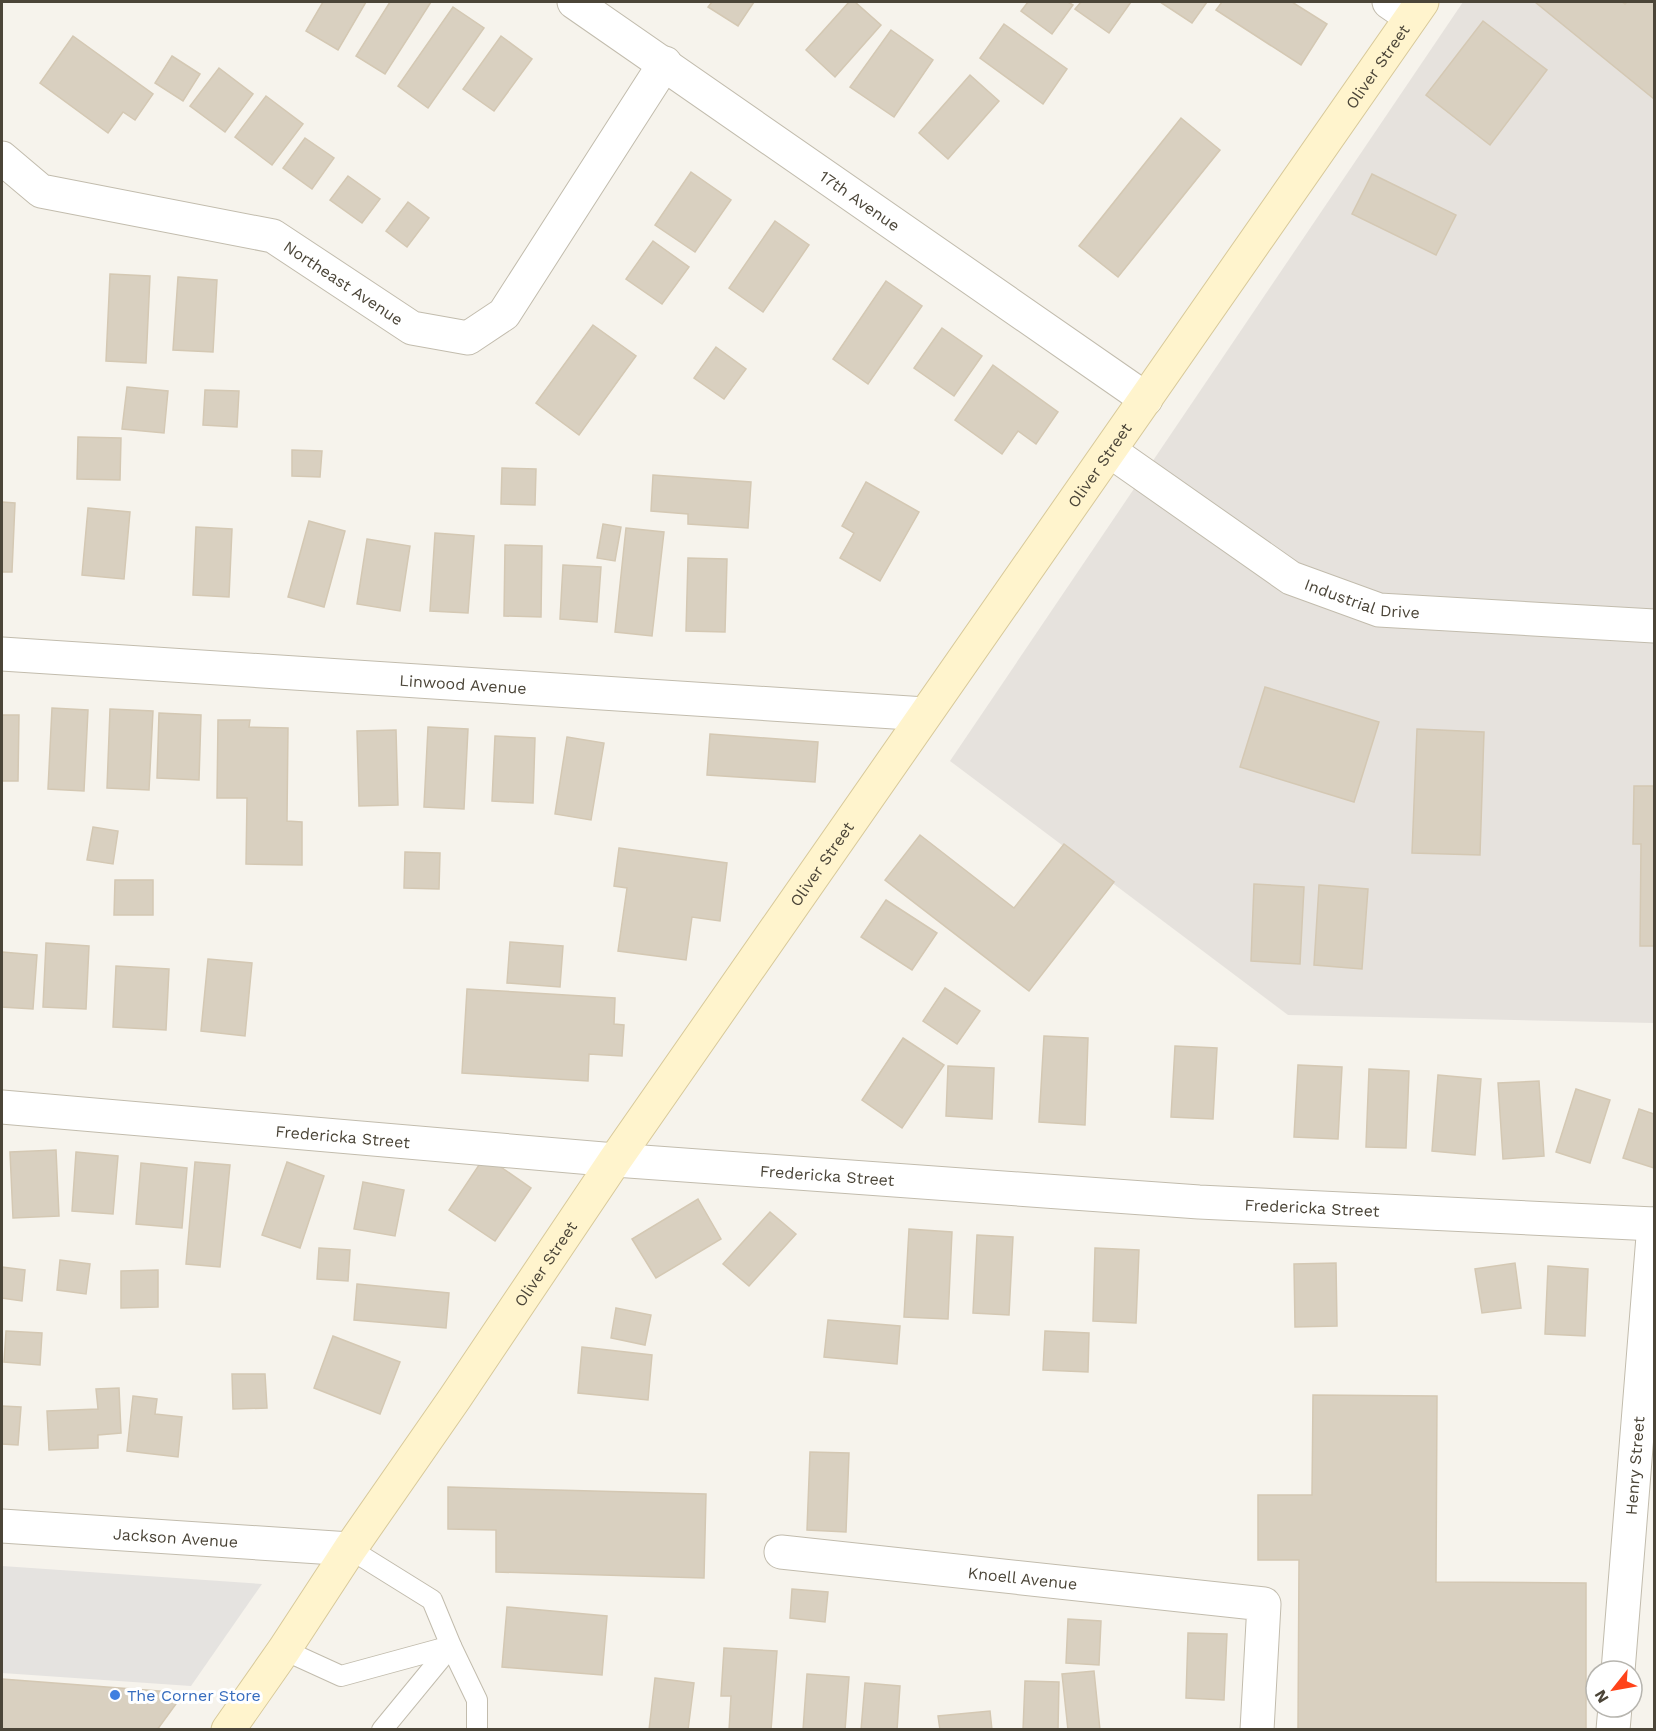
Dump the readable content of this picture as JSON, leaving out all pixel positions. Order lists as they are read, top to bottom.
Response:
{
  "streets": {
    "main road": ["Oliver Street"],
    "street": [
      "17th Avenue",
      "Northeast Avenue",
      "Industrial Drive",
      "Linwood Avenue",
      "Fredericka Street",
      "Henry Street",
      "Jackson Avenue",
      "Knoell Avenue"
    ]
  },
  "crossings": [
    ["Oliver Street", "17th Avenue"],
    ["Oliver Street", "Industrial Drive"],
    ["Oliver Street", "Linwood Avenue"],
    ["Oliver Street", "Fredericka Street"],
    ["Oliver Street", "Jackson Avenue"],
    ["17th Avenue", "Northeast Avenue"],
    ["Fredericka Street", "Henry Street"]
  ],
  "places": ["The Corner Store"],
  "north": "bottom left"
}
